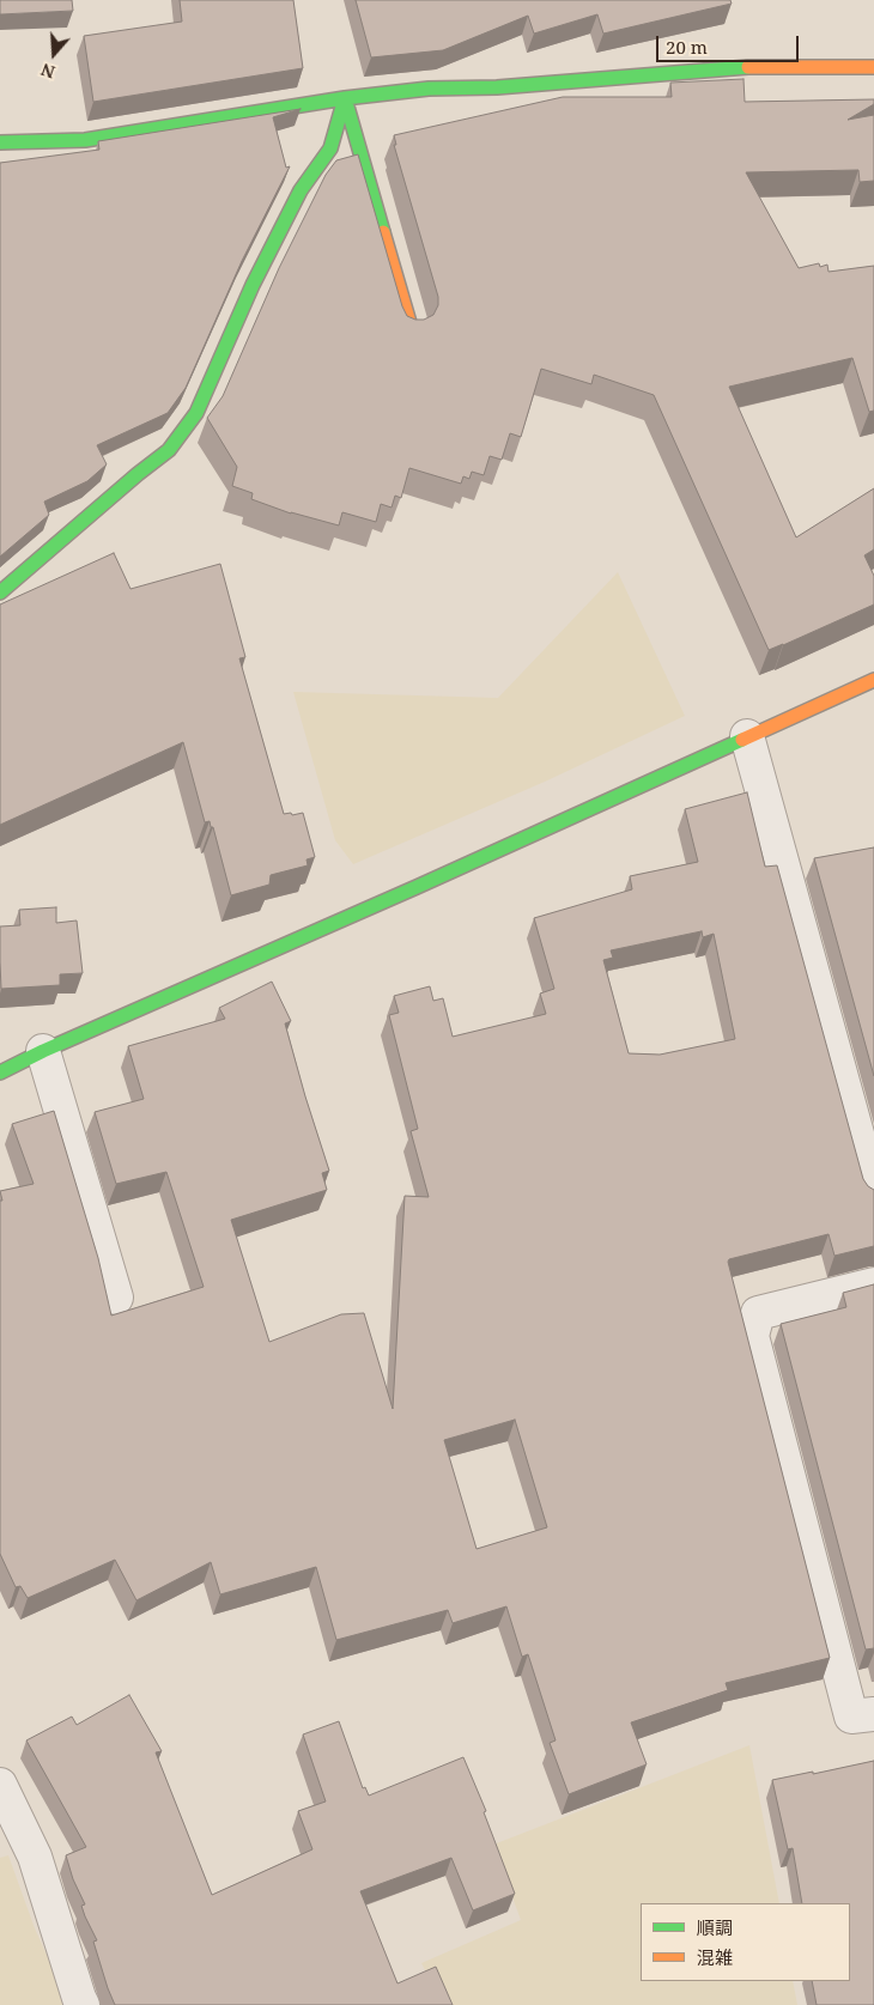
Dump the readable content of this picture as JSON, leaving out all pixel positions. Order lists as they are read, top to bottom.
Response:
{
  "legend": ["順調", "混雑"],
  "scale_bar": "20 m",
  "north": "bottom"
}
